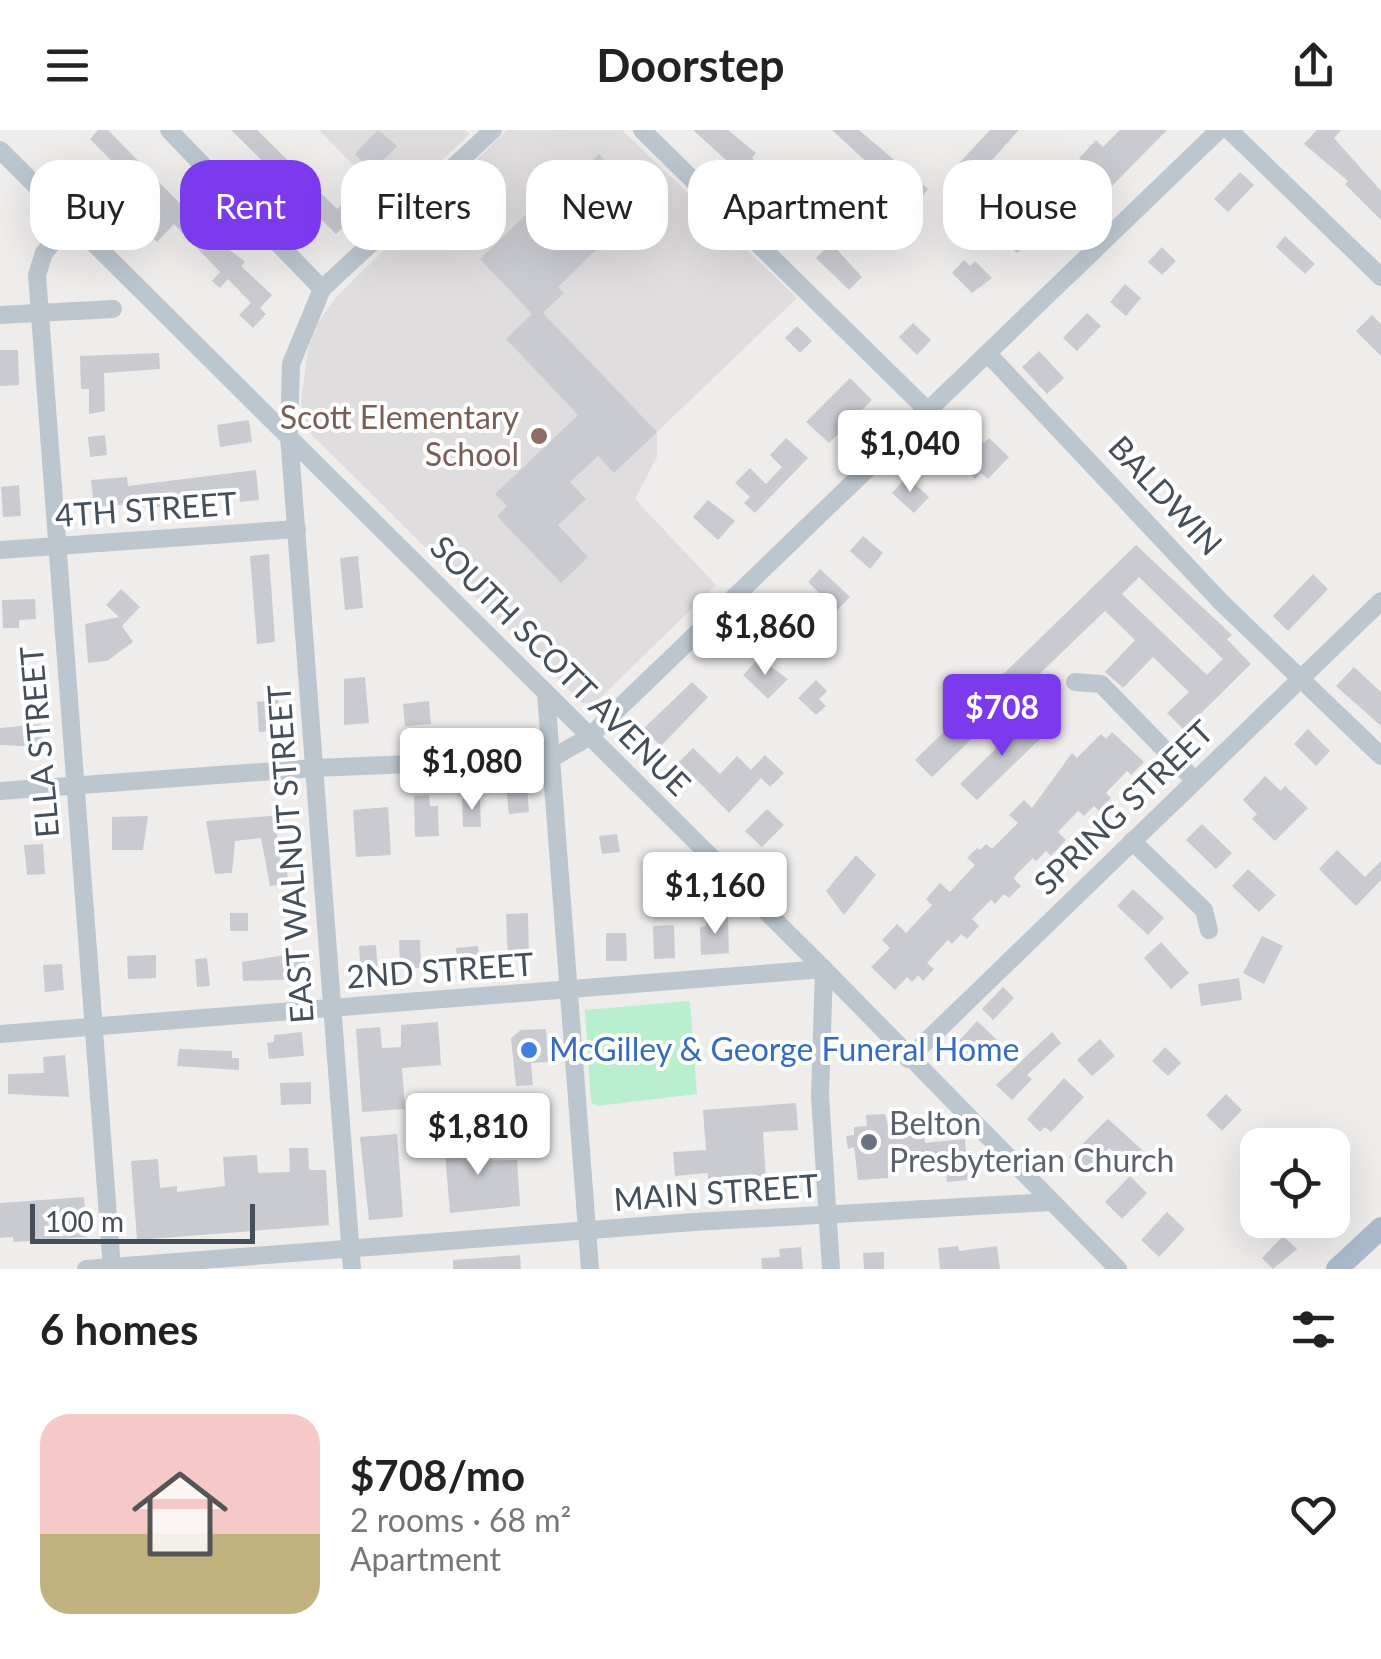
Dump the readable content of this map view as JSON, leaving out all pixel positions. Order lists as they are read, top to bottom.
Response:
{
  "streets": {
    "street": [
      "BALDWIN",
      "4TH STREET",
      "SOUTH SCOTT AVENUE",
      "ELLA STREET",
      "SPRING STREET",
      "EAST WALNUT STREET",
      "2ND STREET",
      "MAIN STREET"
    ]
  },
  "crossings": [
    ["BALDWIN", "SPRING STREET"],
    ["4TH STREET", "ELLA STREET"],
    ["4TH STREET", "EAST WALNUT STREET"],
    ["SOUTH SCOTT AVENUE", "SPRING STREET"],
    ["SOUTH SCOTT AVENUE", "EAST WALNUT STREET"],
    ["SOUTH SCOTT AVENUE", "2ND STREET"],
    ["SOUTH SCOTT AVENUE", "MAIN STREET"],
    ["ELLA STREET", "2ND STREET"],
    ["ELLA STREET", "MAIN STREET"],
    ["EAST WALNUT STREET", "2ND STREET"],
    ["EAST WALNUT STREET", "MAIN STREET"]
  ],
  "places": ["Scott Elementary School", "McGilley & George Funeral Home", "Belton Presbyterian Church"],
  "scale_bar": "100 m",
  "page": {
    "header": "Doorstep",
    "chip": [
      "Buy",
      "Rent",
      "Filters",
      "New",
      "Apartment",
      "House"
    ],
    "price": [
      "$1,040",
      "$1,860",
      "$708",
      "$1,080",
      "$1,160",
      "$1,810"
    ],
    "scale": "100 m",
    "heading": "6 homes",
    "list": [
      {
        "name": "$708/mo",
        "note": "2 rooms · 68 m² · Apartment"
      }
    ]
  }
}
